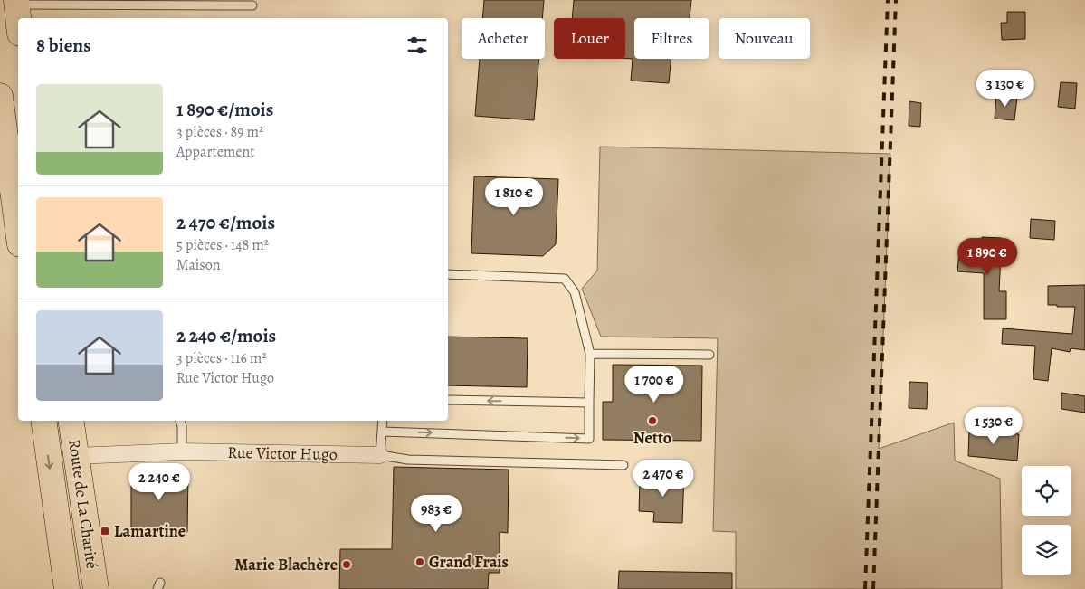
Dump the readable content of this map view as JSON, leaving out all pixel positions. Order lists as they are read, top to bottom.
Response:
{
  "streets": {
    "main road": ["Route de La Charité"],
    "street": ["Rue Victor Hugo"]
  },
  "crossings": [
    ["Rue Victor Hugo", "Route de La Charité"]
  ],
  "places": {
    "other": ["Netto", "Grand Frais", "Marie Blachère"],
    "transit": ["Lamartine"]
  },
  "page": {
    "chip": [
      "Acheter",
      "Louer",
      "Filtres",
      "Nouveau"
    ],
    "heading": "8 biens",
    "price": [
      "3 130 €",
      "1 810 €",
      "1 890 €",
      "1 700 €",
      "1 530 €",
      "2 470 €",
      "2 240 €",
      "983 €"
    ],
    "list": [
      {
        "name": "1 890 €/mois",
        "note": "3 pièces · 89 m² · Appartement"
      },
      {
        "name": "2 470 €/mois",
        "note": "5 pièces · 148 m² · Maison"
      },
      {
        "name": "2 240 €/mois",
        "note": "3 pièces · 116 m² · Rue Victor Hugo"
      }
    ]
  }
}
